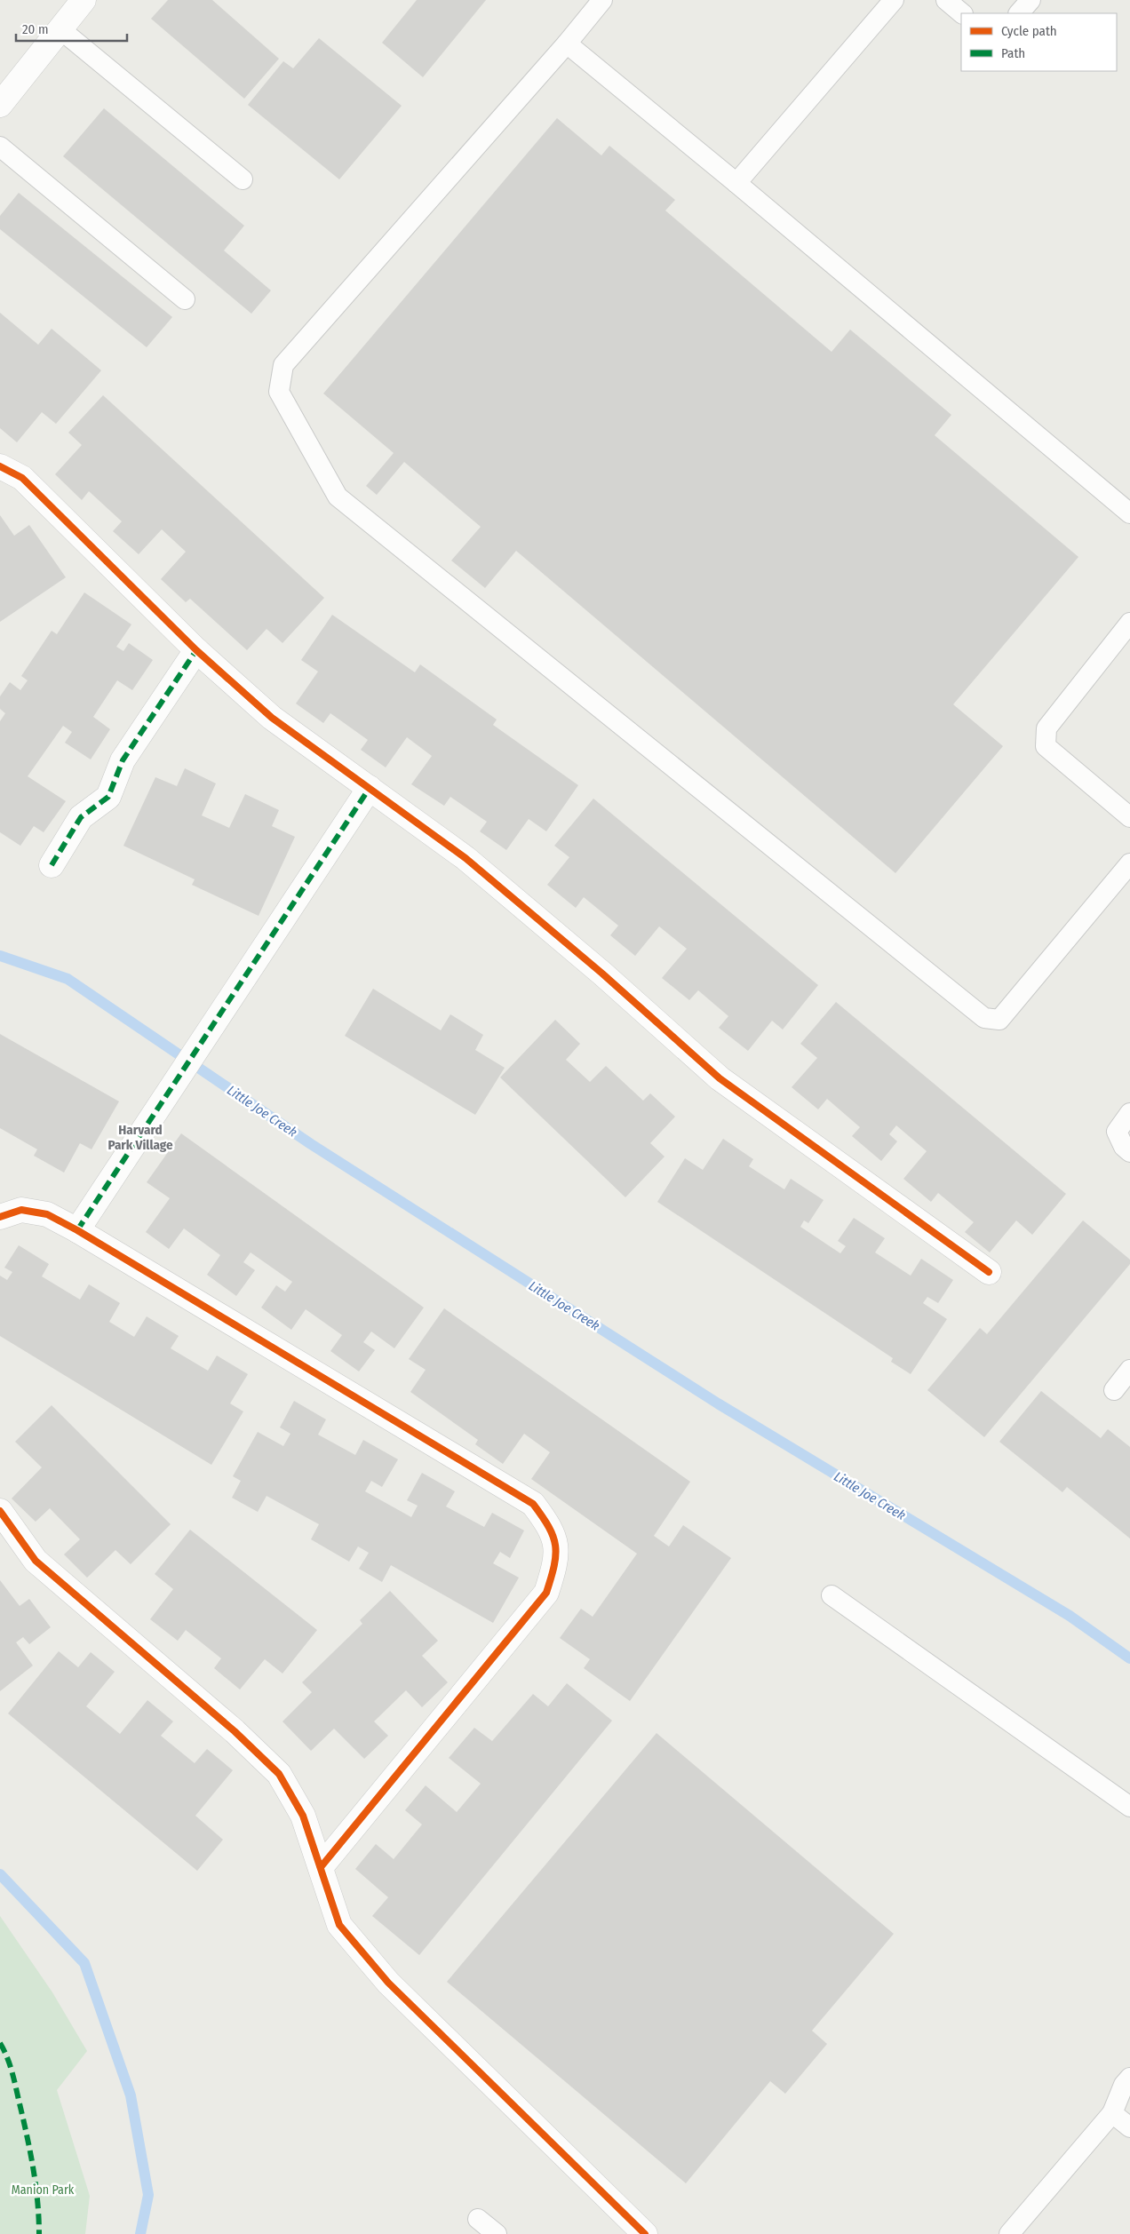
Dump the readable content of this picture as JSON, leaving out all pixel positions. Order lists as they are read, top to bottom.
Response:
{
  "districts": ["Harvard Park Village"],
  "water": ["Little Joe Creek"],
  "parks": ["Manion Park"],
  "legend": ["Cycle path", "Path"],
  "scale_bar": "20 m"
}
